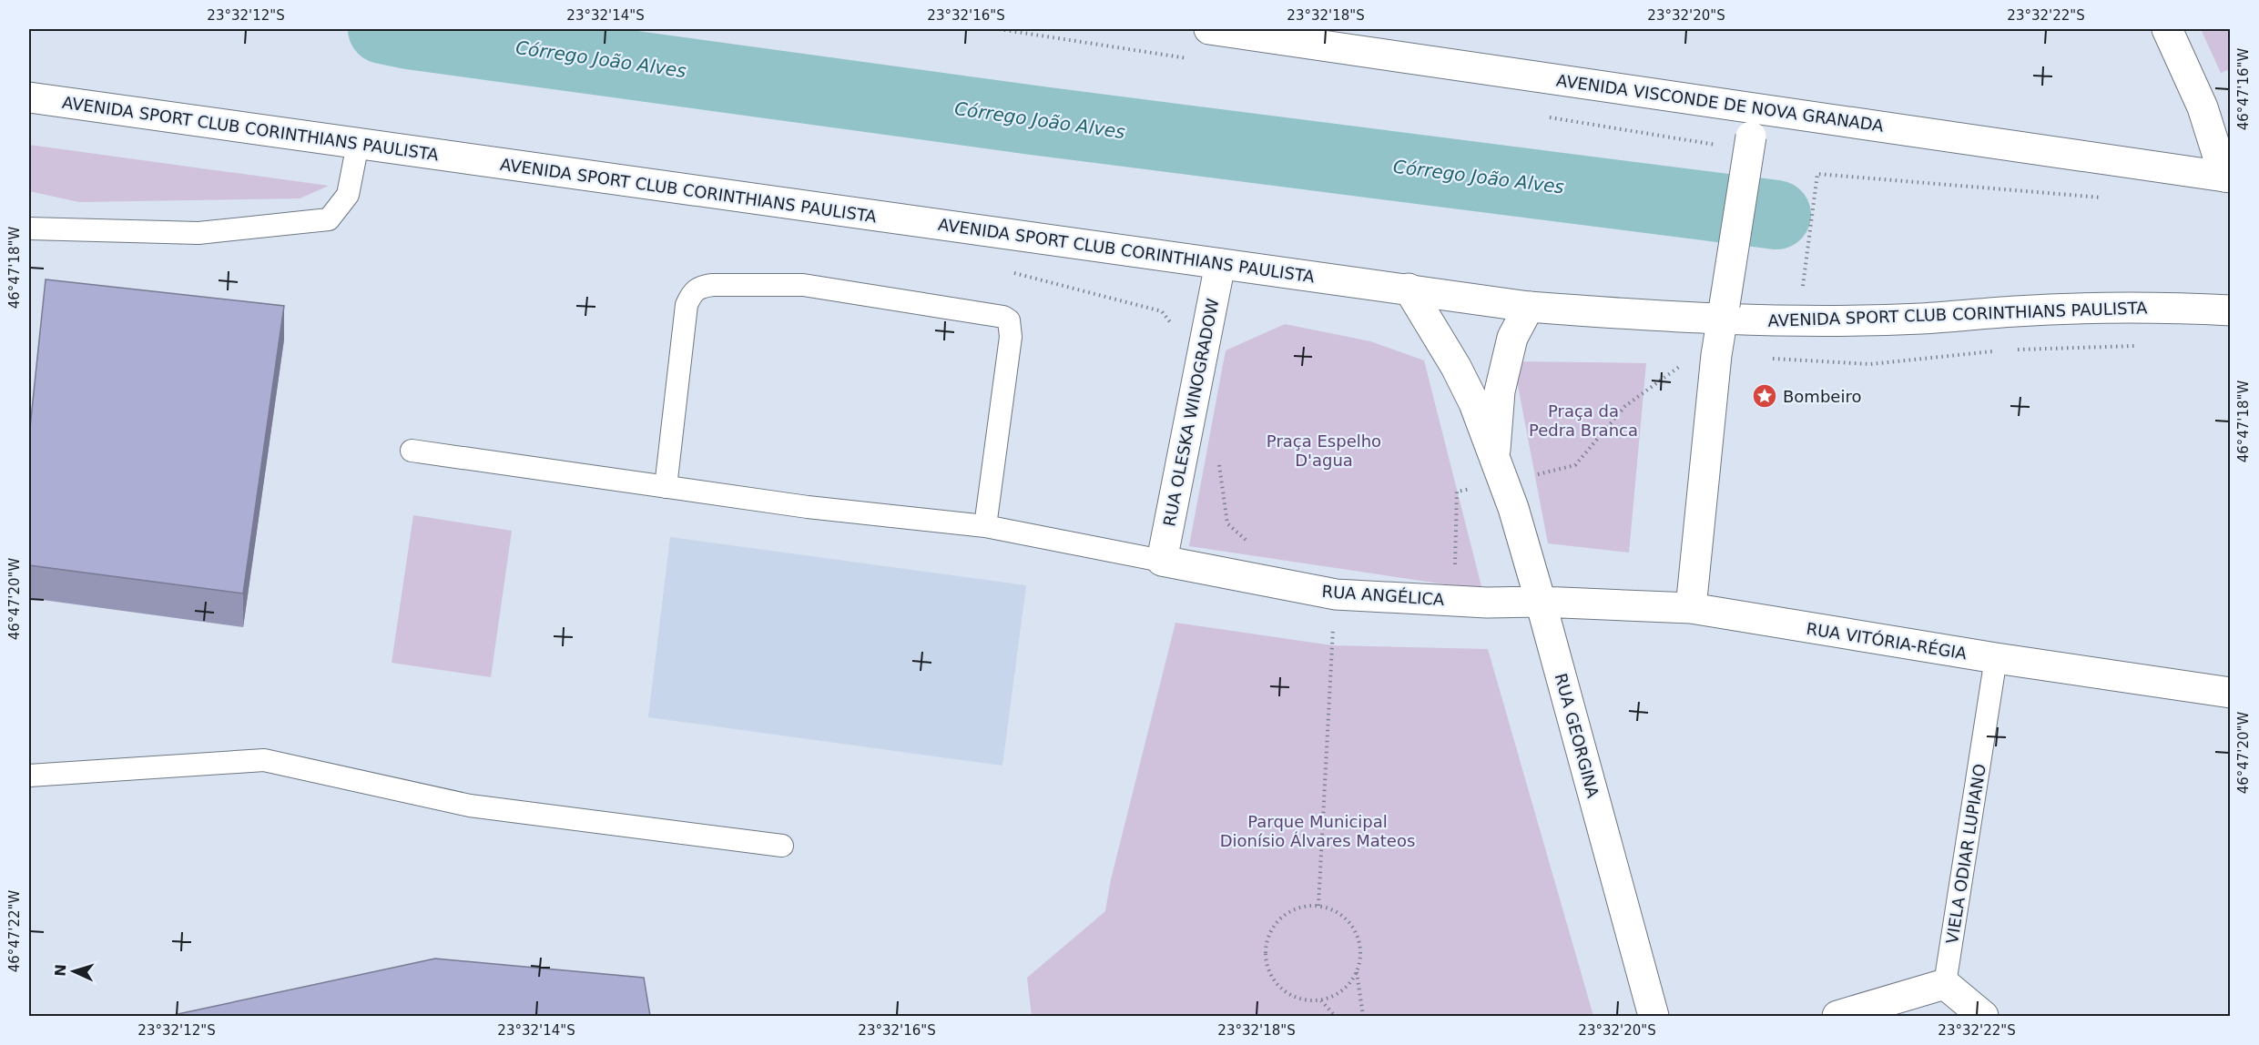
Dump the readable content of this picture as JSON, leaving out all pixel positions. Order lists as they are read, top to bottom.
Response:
{
  "streets": {
    "main road": [
      "AVENIDA VISCONDE DE NOVA GRANADA",
      "AVENIDA SPORT CLUB CORINTHIANS PAULISTA",
      "RUA OLESKA WINOGRADOW",
      "RUA ANGÉLICA",
      "RUA VITÓRIA-RÉGIA",
      "RUA GEORGINA"
    ],
    "lane": ["VIELA ODIAR LUPIANO"]
  },
  "crossings": [
    ["AVENIDA SPORT CLUB CORINTHIANS PAULISTA", "RUA OLESKA WINOGRADOW"],
    ["AVENIDA SPORT CLUB CORINTHIANS PAULISTA", "RUA GEORGINA"],
    ["RUA OLESKA WINOGRADOW", "RUA ANGÉLICA"],
    ["RUA ANGÉLICA", "RUA VITÓRIA-RÉGIA"],
    ["RUA ANGÉLICA", "RUA GEORGINA"],
    ["RUA VITÓRIA-RÉGIA", "RUA GEORGINA"],
    ["RUA VITÓRIA-RÉGIA", "VIELA ODIAR LUPIANO"]
  ],
  "water": ["Córrego João Alves"],
  "parks": ["Praça da Pedra Branca", "Praça Espelho D'agua", "Parque Municipal Dionísio Álvares Mateos"],
  "places": {
    "place": ["Bombeiro"]
  },
  "north": "left",
  "coordinates": [
    "23°32'12\"S",
    "23°32'14\"S",
    "23°32'16\"S",
    "23°32'18\"S",
    "23°32'20\"S",
    "23°32'22\"S",
    "46°47'16\"W",
    "46°47'18\"W",
    "46°47'20\"W",
    "46°47'22\"W"
  ]
}
